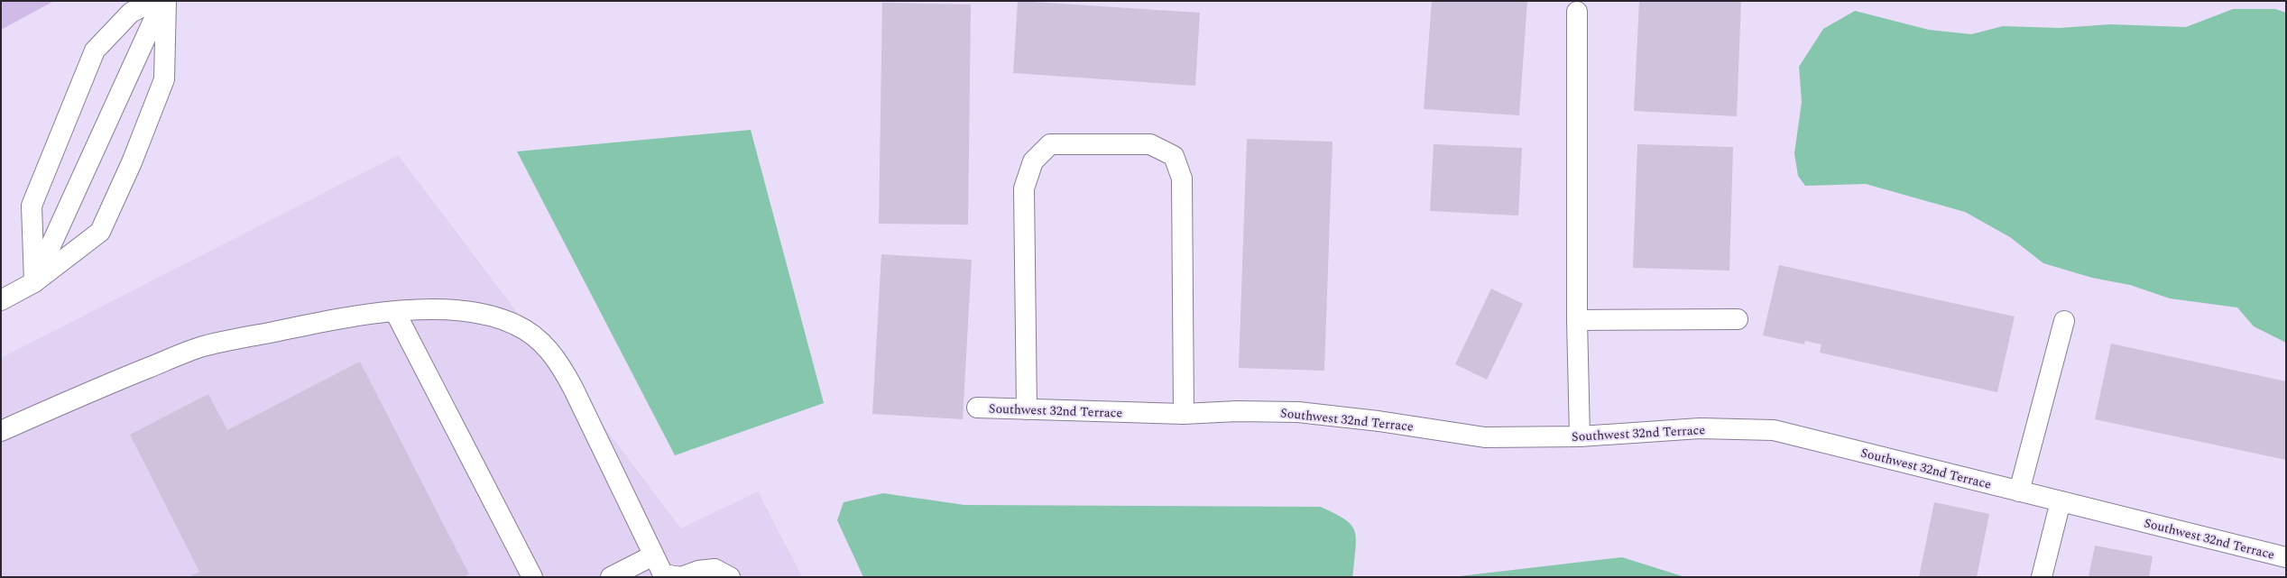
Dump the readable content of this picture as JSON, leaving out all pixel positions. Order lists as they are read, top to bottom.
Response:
{
  "streets": {
    "street": ["Southwest 32nd Terrace"]
  }
}
